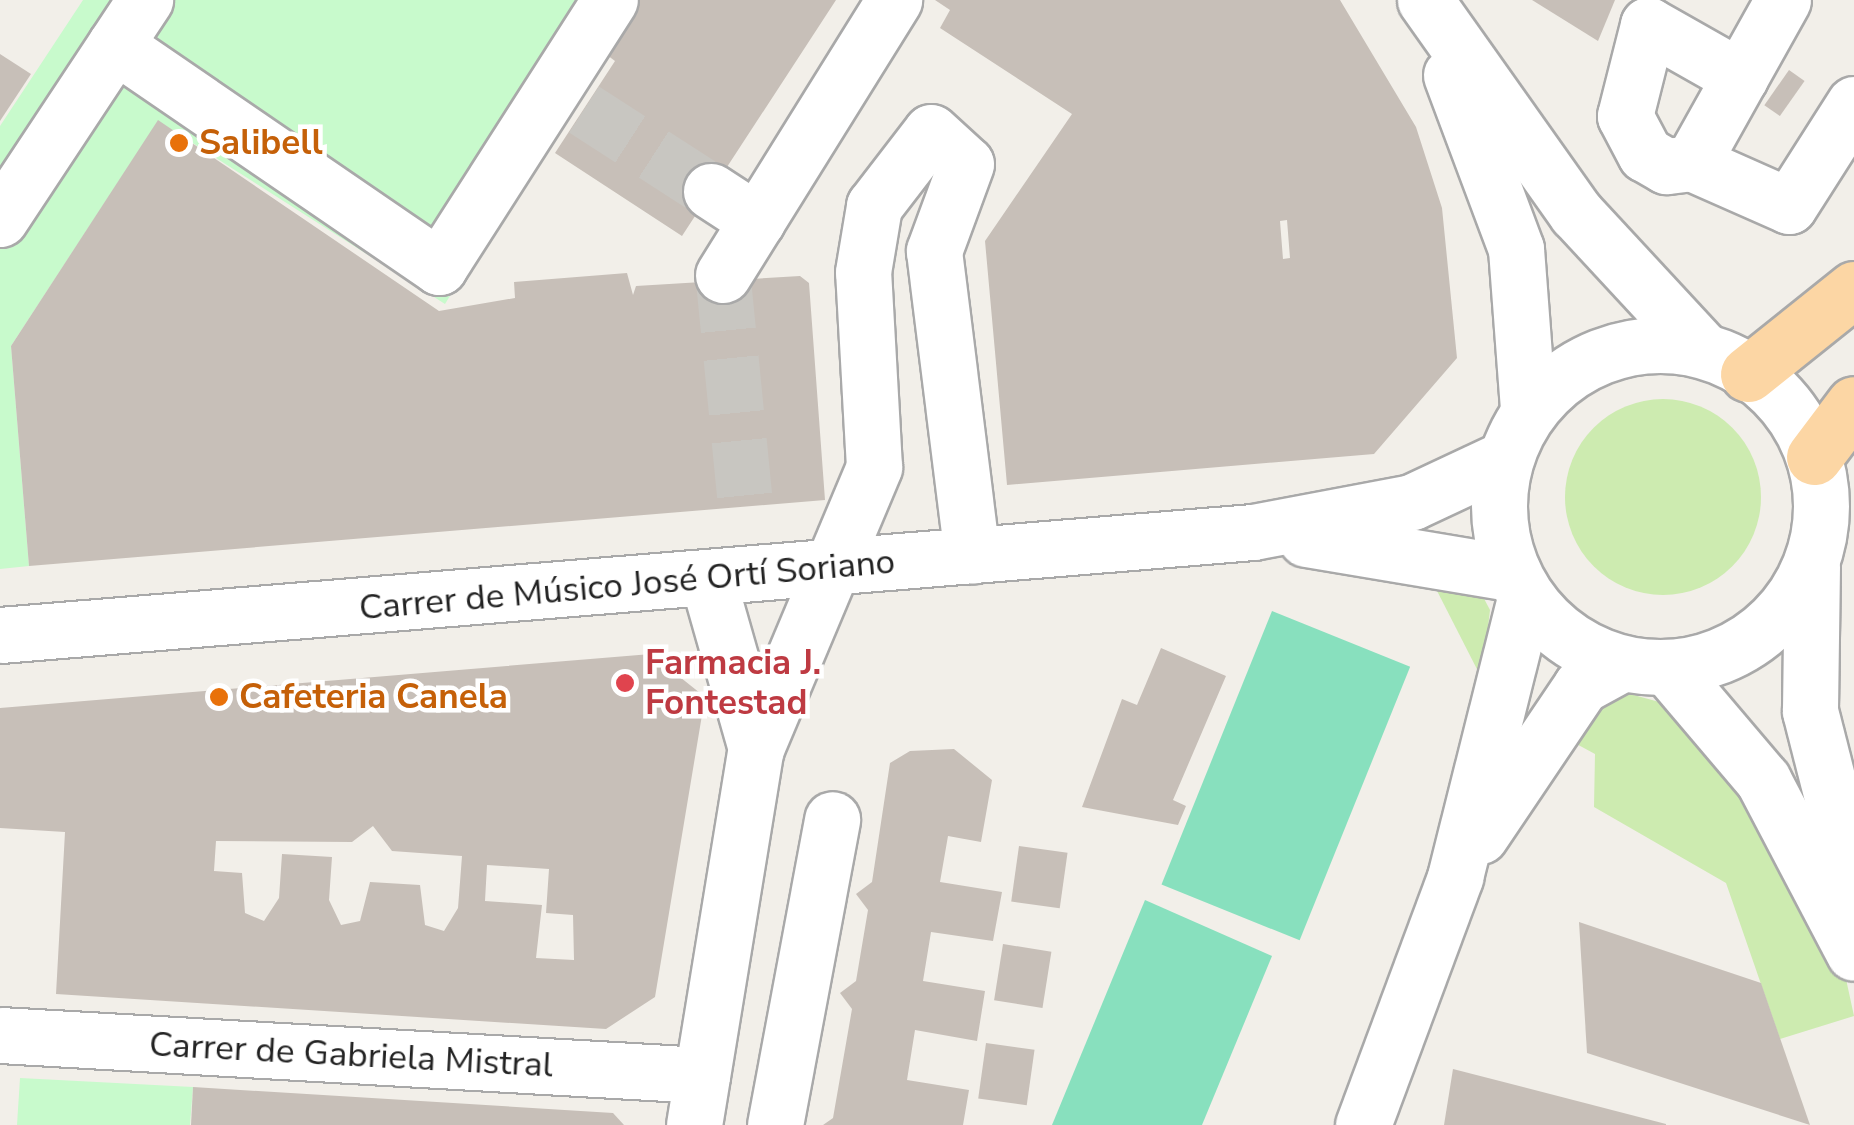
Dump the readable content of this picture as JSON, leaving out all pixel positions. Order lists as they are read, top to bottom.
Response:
{
  "streets": {
    "street": ["Carrer de Músico José Ortí Soriano", "Carrer de Gabriela Mistral"]
  },
  "places": ["Salibell", "Farmacia J. Fontestad", "Cafeteria Canela"]
}
